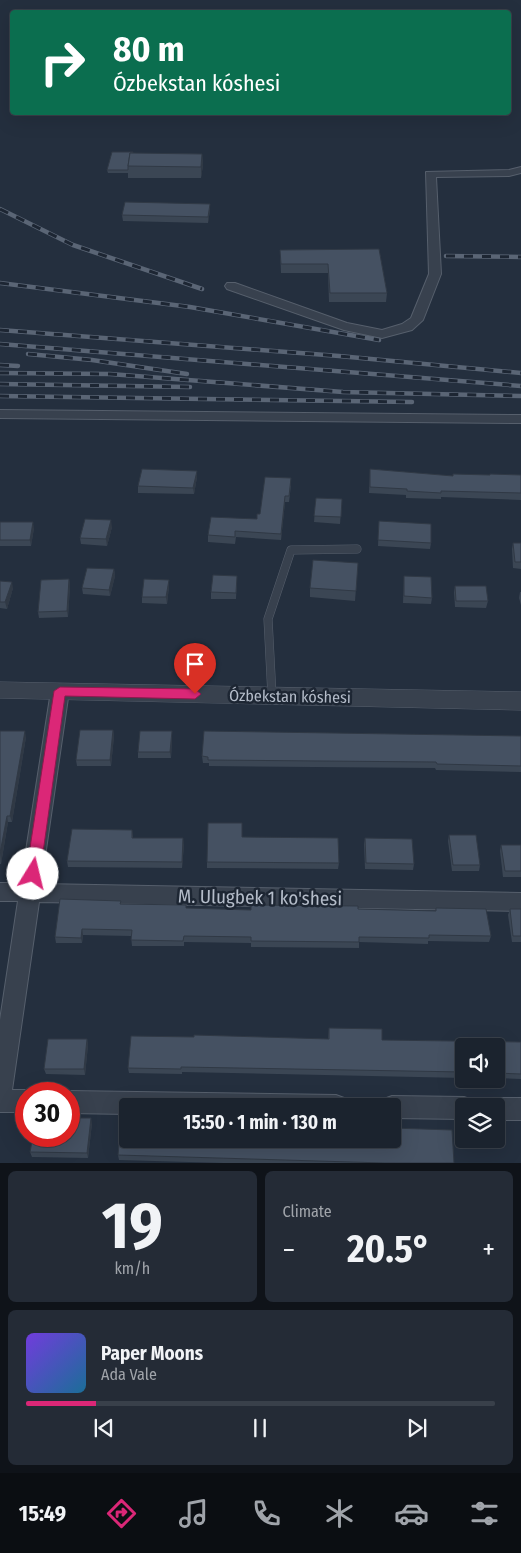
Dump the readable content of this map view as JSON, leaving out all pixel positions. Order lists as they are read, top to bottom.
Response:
{
  "streets": {
    "street": ["Ózbekstan kóshesi", "M. Ulugbek 1 ko'shesi"]
  },
  "page": {
    "turn": ["80 m", "Ózbekstan kóshesi"],
    "limit": "30",
    "trip": "15:50 · 1 min · 130 m",
    "tile": [
      ["19", "km/h"],
      "Climate"
    ],
    "heat": ["−", "20.5°", "+"],
    "song": ["Paper Moons", "Ada Vale"],
    "tabs": "15:49"
  }
}
